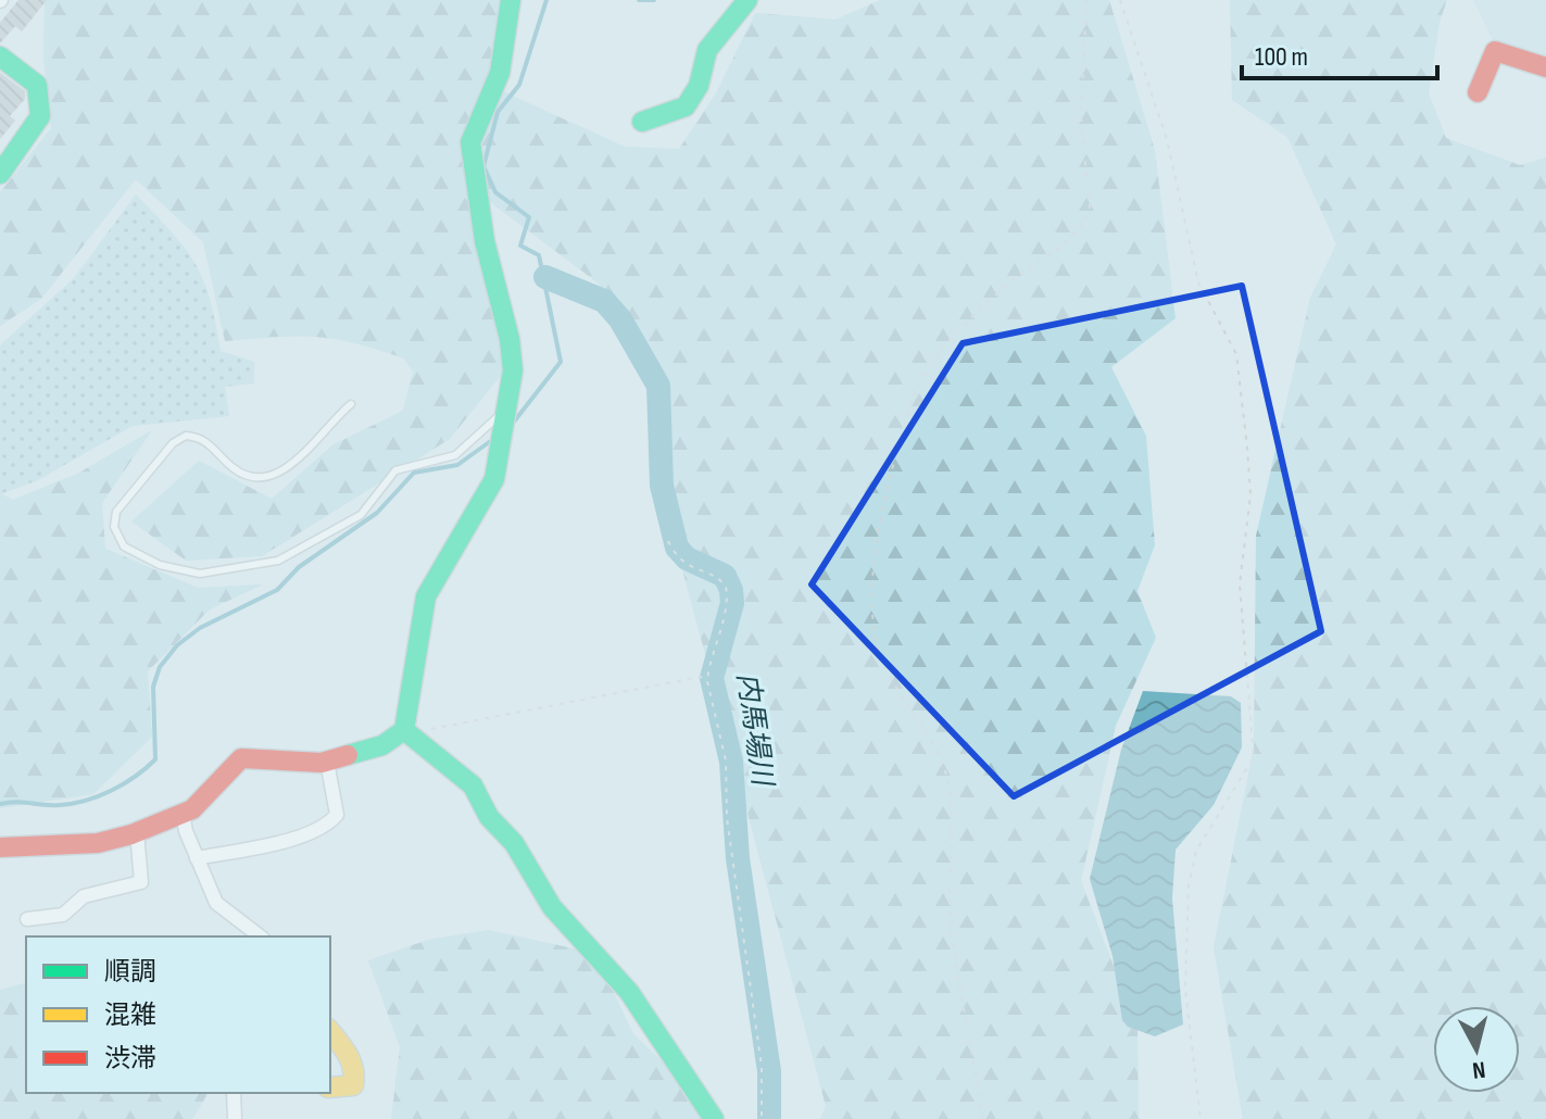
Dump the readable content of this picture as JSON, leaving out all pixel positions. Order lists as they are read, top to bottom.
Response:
{
  "water": ["内馬場川"],
  "legend": ["順調", "混雑", "渋滞"],
  "scale_bar": "100 m",
  "north": "bottom"
}
